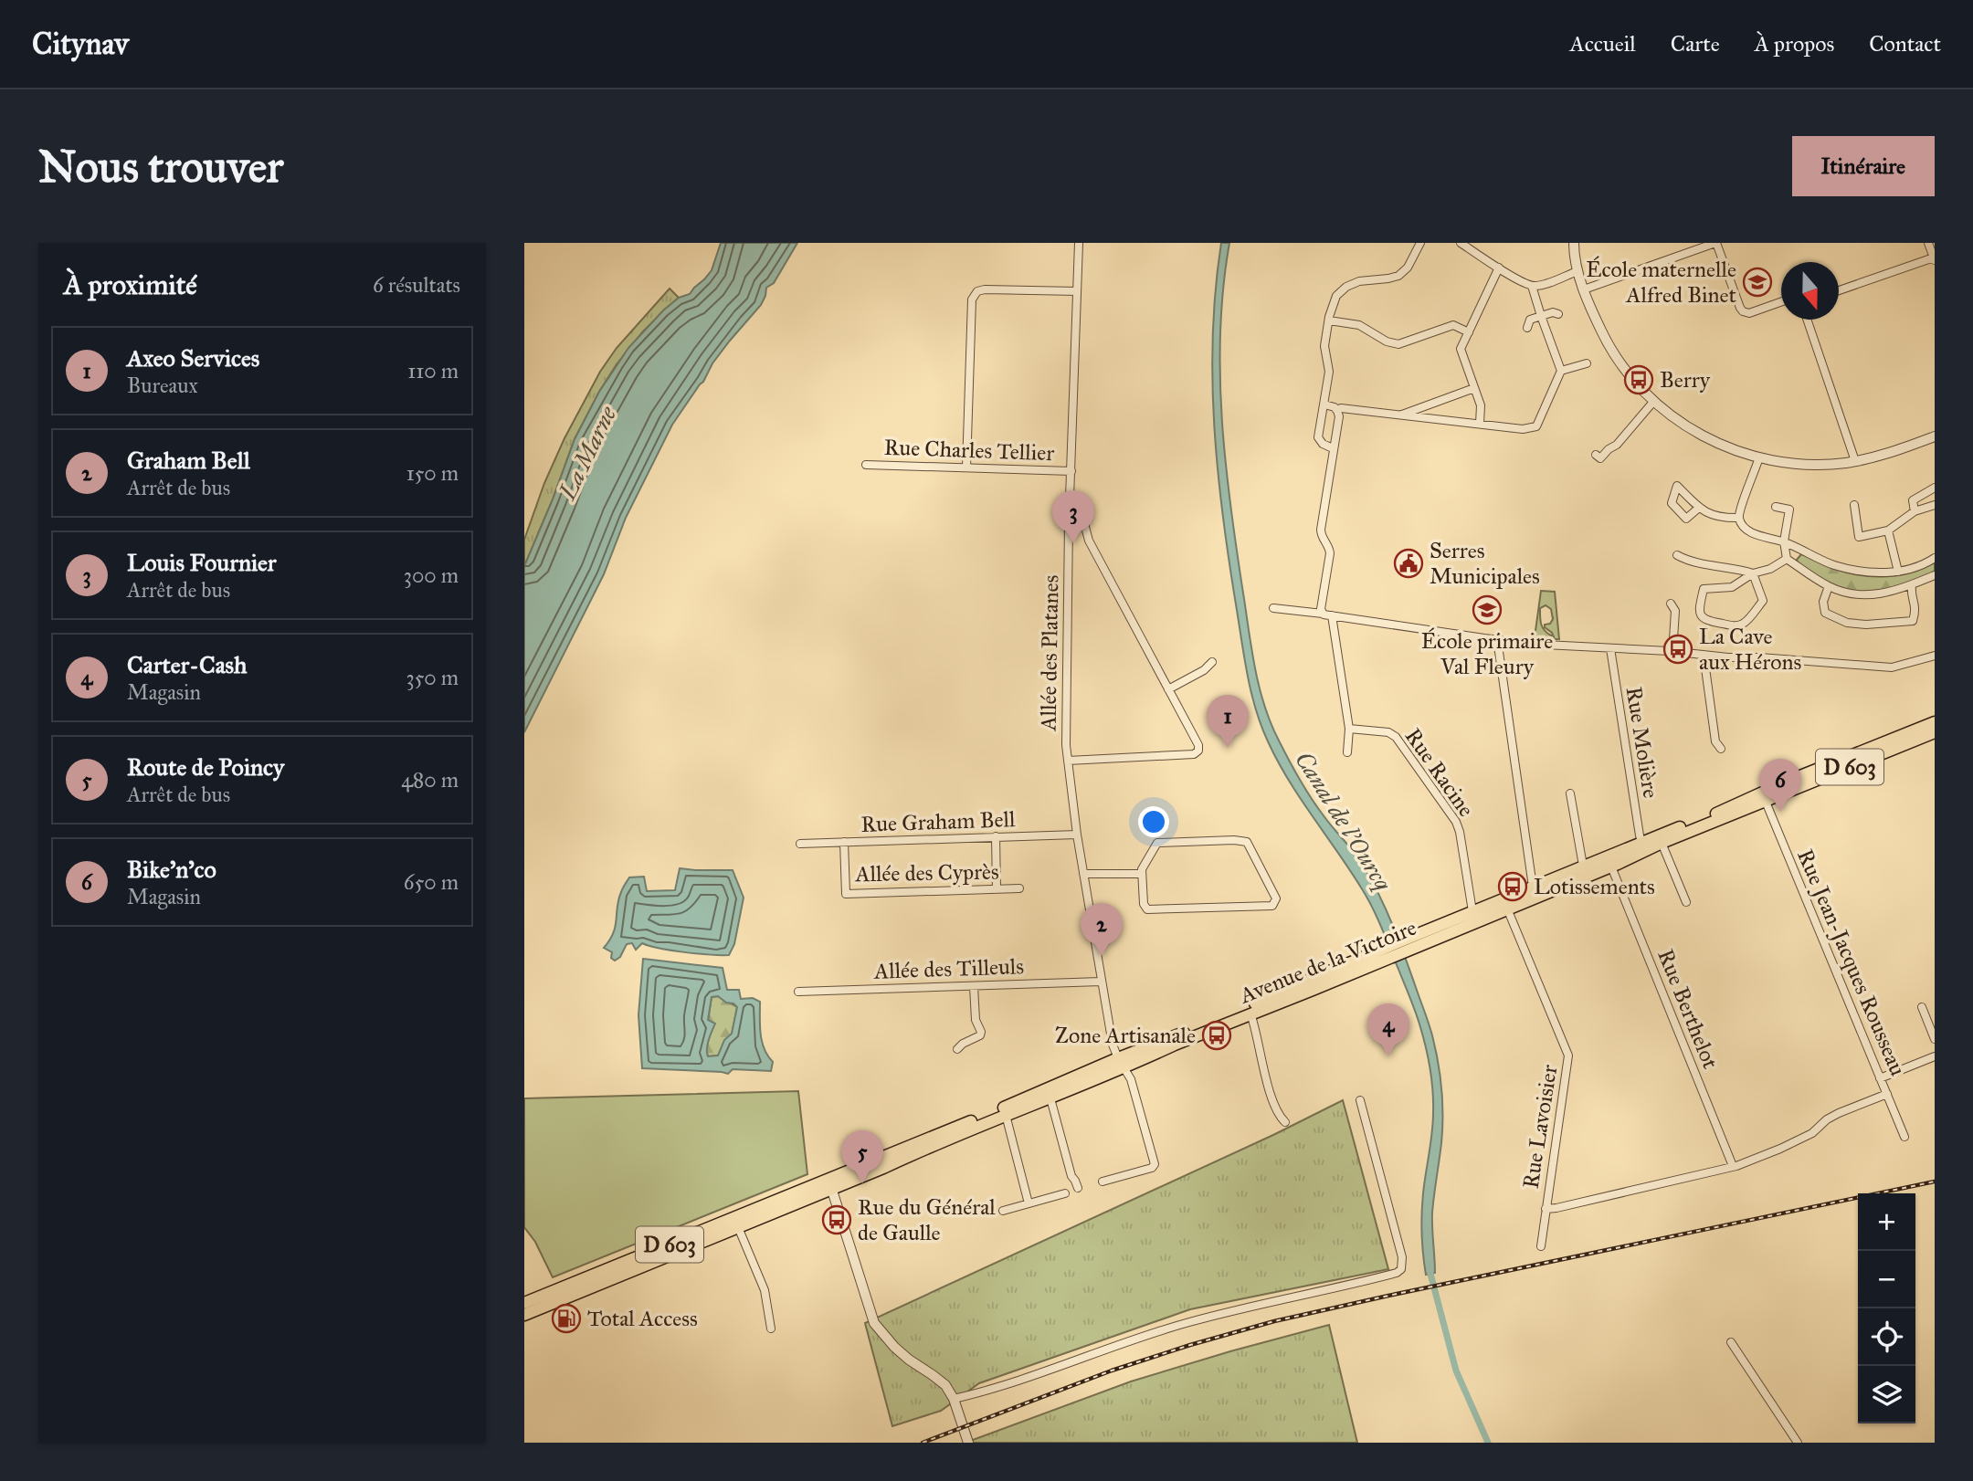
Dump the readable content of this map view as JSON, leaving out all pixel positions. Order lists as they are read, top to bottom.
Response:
{
  "streets": {
    "main road": ["D 603", "Avenue de la Victoire"],
    "street": [
      "Rue Charles Tellier",
      "Allée des Platanes",
      "Rue Molière",
      "Rue Racine",
      "Rue Graham Bell",
      "Allée des Cyprès",
      "Rue Jean-Jacques Rousseau",
      "Allée des Tilleuls",
      "Rue Berthelot",
      "Rue Lavoisier"
    ]
  },
  "crossings": [
    ["Rue Charles Tellier", "Allée des Platanes"],
    ["Allée des Platanes", "Rue Graham Bell"],
    ["Allée des Platanes", "Avenue de la Victoire"],
    ["Allée des Platanes", "Allée des Tilleuls"],
    ["Rue Molière", "Avenue de la Victoire"],
    ["Rue Racine", "Avenue de la Victoire"],
    ["Rue Graham Bell", "Allée des Cyprès"],
    ["Avenue de la Victoire", "Rue Jean-Jacques Rousseau"],
    ["Avenue de la Victoire", "Rue Berthelot"],
    ["Avenue de la Victoire", "Rue Lavoisier"]
  ],
  "water": ["La Marne", "Canal de l'Ourcq"],
  "places": {
    "school or university": ["École maternelle Alfred Binet", "École primaire Val Fleury"],
    "bus stop": [
      "Berry",
      "La Cave aux Hérons",
      "Lotissements",
      "Zone Artisanale",
      "Rue du Général de Gaulle"
    ],
    "public building": ["Serres Municipales"],
    "fuel station": ["Total Access"]
  },
  "north": "bottom",
  "page": {
    "header": "Citynav",
    "nav": [
      "Accueil",
      "Carte",
      "À propos",
      "Contact"
    ],
    "buttons": "Itinéraire",
    "title": "Nous trouver",
    "heading": ["À proximité", "6 résultats"],
    "list": [
      {
        "mark": "1",
        "name": "Axeo Services",
        "note": "Bureaux",
        "value": "110 m"
      },
      {
        "mark": "2",
        "name": "Graham Bell",
        "note": "Arrêt de bus",
        "value": "150 m"
      },
      {
        "mark": "3",
        "name": "Louis Fournier",
        "note": "Arrêt de bus",
        "value": "300 m"
      },
      {
        "mark": "4",
        "name": "Carter-Cash",
        "note": "Magasin",
        "value": "350 m"
      },
      {
        "mark": "5",
        "name": "Route de Poincy",
        "note": "Arrêt de bus",
        "value": "480 m"
      },
      {
        "mark": "6",
        "name": "Bike'n'co",
        "note": "Magasin",
        "value": "650 m"
      }
    ],
    "pins": [
      "3",
      "1",
      "6",
      "2",
      "4",
      "5"
    ],
    "map_buttons": ["+", "−"]
  }
}
